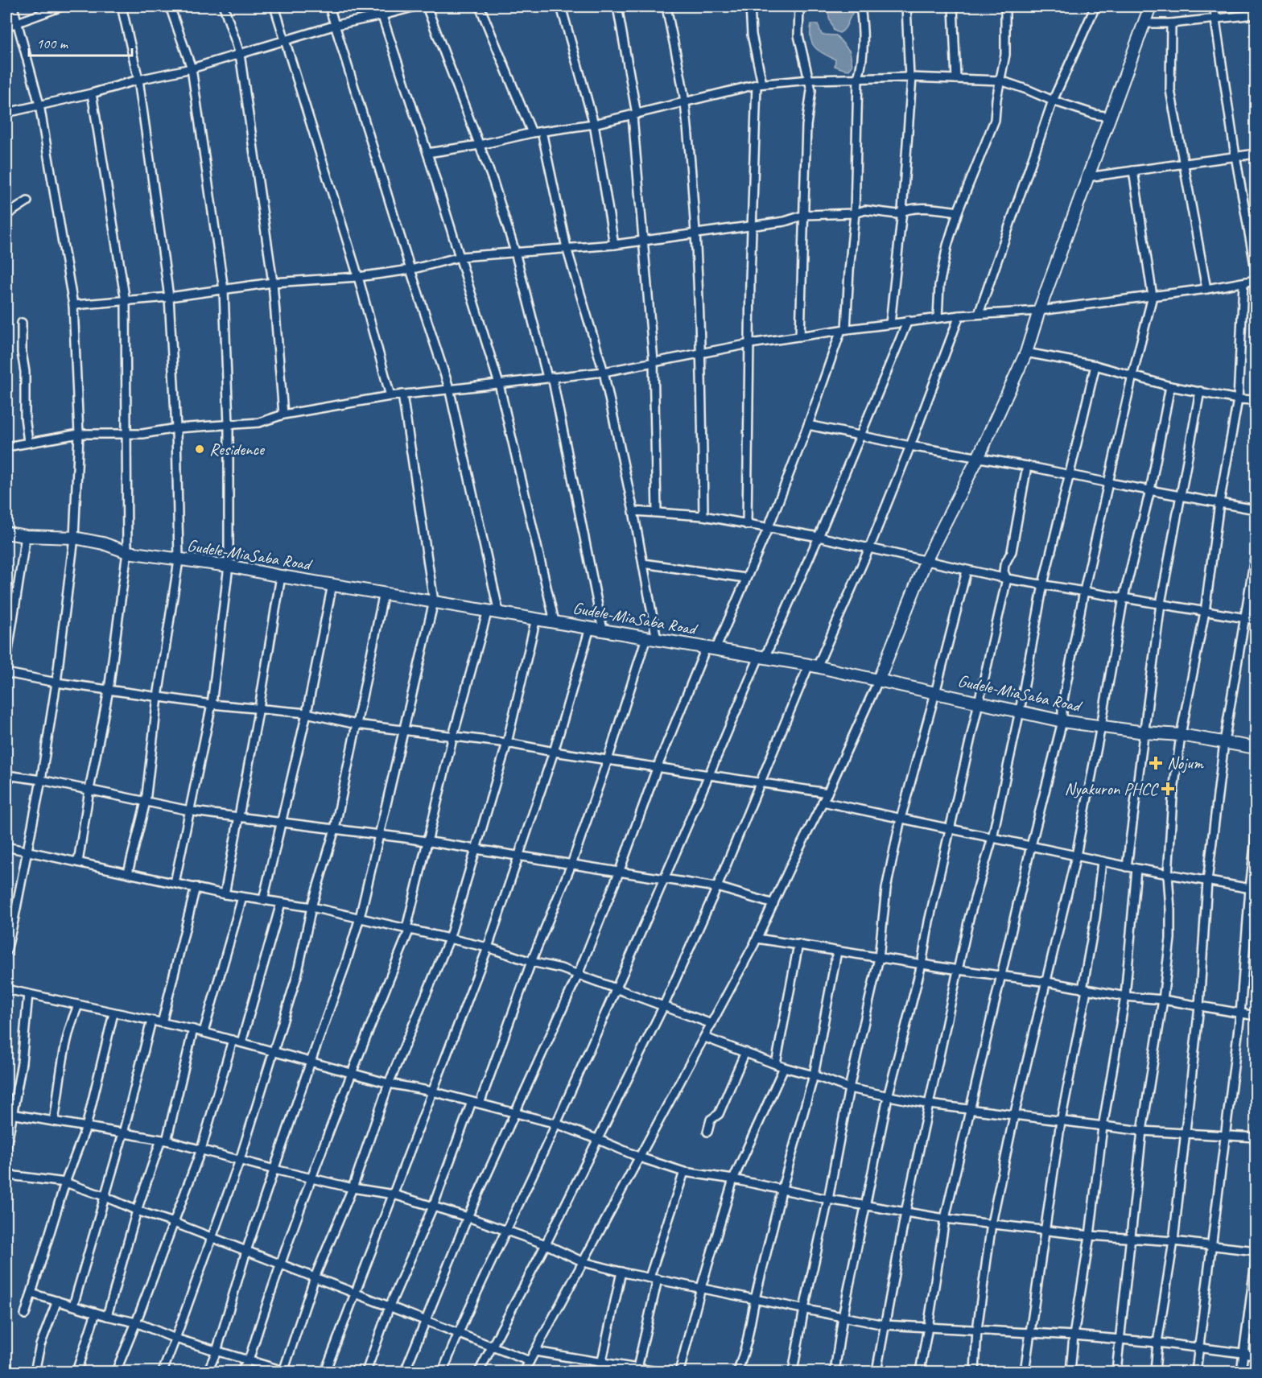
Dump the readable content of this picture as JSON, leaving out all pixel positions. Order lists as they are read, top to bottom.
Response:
{
  "streets": {
    "main road": ["Gudele-MiaSaba Road"]
  },
  "places": {
    "other": ["Residence"],
    "health": ["Nojum", "Nyakuron PHCC"]
  },
  "scale_bar": "100 m"
}
